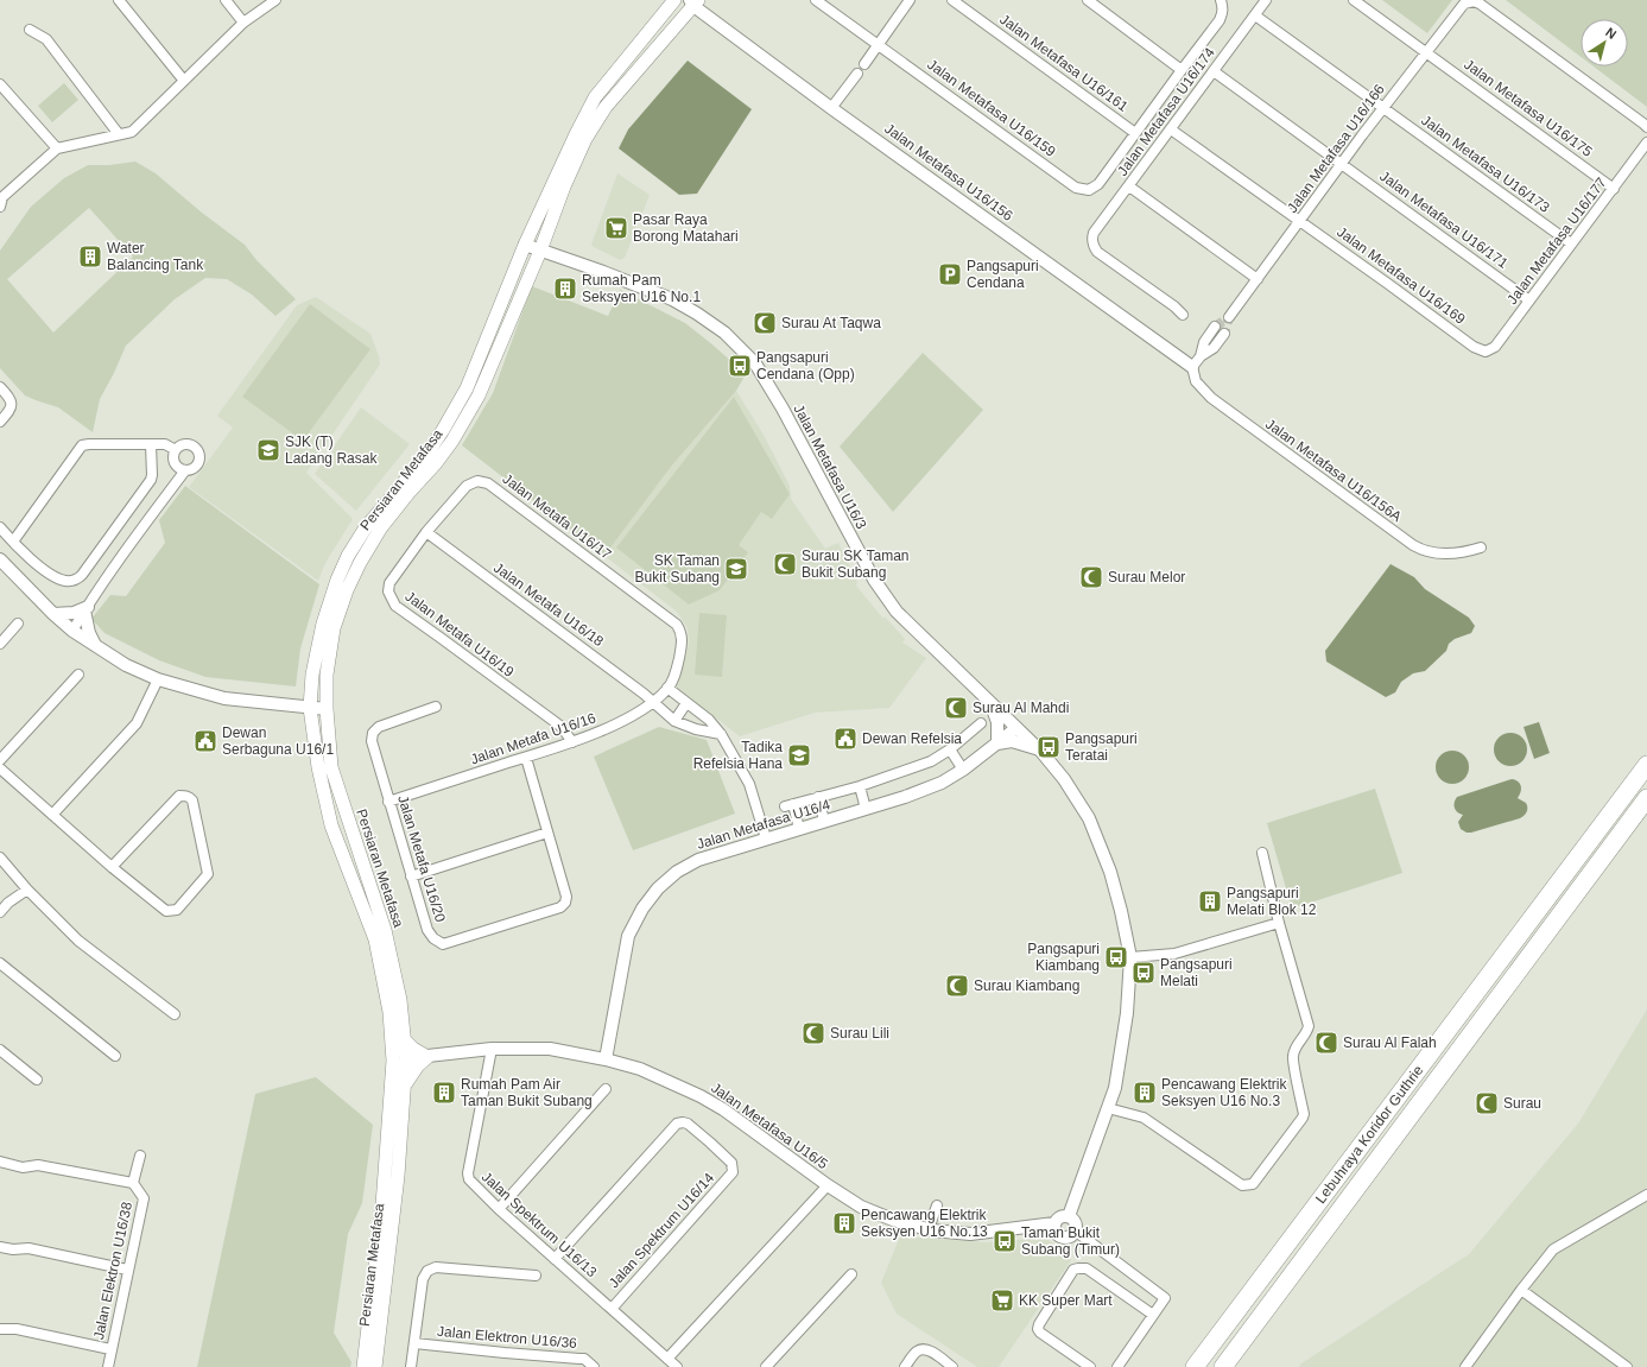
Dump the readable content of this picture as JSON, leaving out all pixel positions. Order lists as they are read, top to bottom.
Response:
{
  "streets": {
    "highway": ["Lebuhraya Koridor Guthrie"],
    "main road": ["Persiaran Metafasa"],
    "street": [
      "Jalan Metafasa U16/161",
      "Jalan Metafasa U16/159",
      "Jalan Metafasa U16/175",
      "Jalan Metafasa U16/174",
      "Jalan Metafasa U16/166",
      "Jalan Metafasa U16/173",
      "Jalan Metafasa U16/156",
      "Jalan Metafasa U16/171",
      "Jalan Metafasa U16/177",
      "Jalan Metafasa U16/169",
      "Jalan Metafasa U16/3",
      "Jalan Metafasa U16/156A",
      "Jalan Metafa U16/17",
      "Jalan Metafa U16/18",
      "Jalan Metafa U16/19",
      "Jalan Metafa U16/16",
      "Jalan Metafasa U16/4",
      "Jalan Metafa U16/20",
      "Jalan Metafasa U16/5",
      "Jalan Spektrum U16/13",
      "Jalan Spektrum U16/14",
      "Jalan Elektron U16/38",
      "Jalan Elektron U16/36"
    ]
  },
  "crossings": [
    ["Jalan Metafasa U16/161", "Jalan Metafasa U16/159"],
    ["Jalan Metafasa U16/175", "Jalan Metafasa U16/166"],
    ["Jalan Metafasa U16/175", "Jalan Metafasa U16/177"],
    ["Jalan Metafasa U16/174", "Jalan Metafasa U16/173"],
    ["Jalan Metafasa U16/174", "Jalan Metafasa U16/171"],
    ["Jalan Metafasa U16/174", "Jalan Metafasa U16/169"],
    ["Jalan Metafasa U16/166", "Jalan Metafasa U16/173"],
    ["Jalan Metafasa U16/166", "Jalan Metafasa U16/171"],
    ["Jalan Metafasa U16/166", "Jalan Metafasa U16/169"],
    ["Jalan Metafasa U16/173", "Jalan Metafasa U16/177"],
    ["Jalan Metafasa U16/156", "Jalan Metafasa U16/156A"],
    ["Jalan Metafasa U16/156", "Persiaran Metafasa"],
    ["Jalan Metafasa U16/171", "Jalan Metafasa U16/177"],
    ["Jalan Metafasa U16/177", "Jalan Metafasa U16/169"],
    ["Jalan Metafasa U16/3", "Persiaran Metafasa"],
    ["Jalan Metafasa U16/3", "Jalan Metafasa U16/4"],
    ["Jalan Metafasa U16/3", "Jalan Metafasa U16/5"],
    ["Persiaran Metafasa", "Jalan Metafasa U16/5"],
    ["Jalan Metafa U16/17", "Jalan Metafa U16/18"],
    ["Jalan Metafa U16/17", "Jalan Metafa U16/19"],
    ["Jalan Metafa U16/17", "Jalan Metafa U16/16"],
    ["Jalan Metafa U16/18", "Jalan Metafa U16/19"],
    ["Jalan Metafa U16/18", "Jalan Metafa U16/16"],
    ["Jalan Metafa U16/19", "Jalan Metafa U16/16"],
    ["Jalan Metafa U16/16", "Jalan Metafa U16/20"],
    ["Jalan Metafasa U16/4", "Jalan Metafasa U16/5"],
    ["Jalan Metafasa U16/5", "Jalan Spektrum U16/13"],
    ["Jalan Spektrum U16/13", "Jalan Spektrum U16/14"]
  ],
  "places": {
    "supermarket": ["Pasar Raya Borong Matahari", "KK Super Mart"],
    "building": [
      "Water Balancing Tank",
      "Rumah Pam Seksyen U16 No.1",
      "Pangsapuri Melati Blok 12",
      "Rumah Pam Air Taman Bukit Subang",
      "Pencawang Elektrik Seksyen U16 No.3",
      "Pencawang Elektrik Seksyen U16 No.13"
    ],
    "parking": ["Pangsapuri Cendana"],
    "mosque": [
      "Surau At Taqwa",
      "Surau SK Taman Bukit Subang",
      "Surau Melor",
      "Surau Al Mahdi",
      "Surau Kiambang",
      "Surau Lili",
      "Surau Al Falah",
      "Surau"
    ],
    "bus stop": [
      "Pangsapuri Cendana (Opp)",
      "Pangsapuri Teratai",
      "Pangsapuri Kiambang",
      "Pangsapuri Melati",
      "Taman Bukit Subang (Timur)"
    ],
    "school or university": ["SJK (T) Ladang Rasak", "SK Taman Bukit Subang", "Tadika Refelsia Hana"],
    "public building": ["Dewan Refelsia", "Dewan Serbaguna U16/1"]
  },
  "north": "top right"
}
